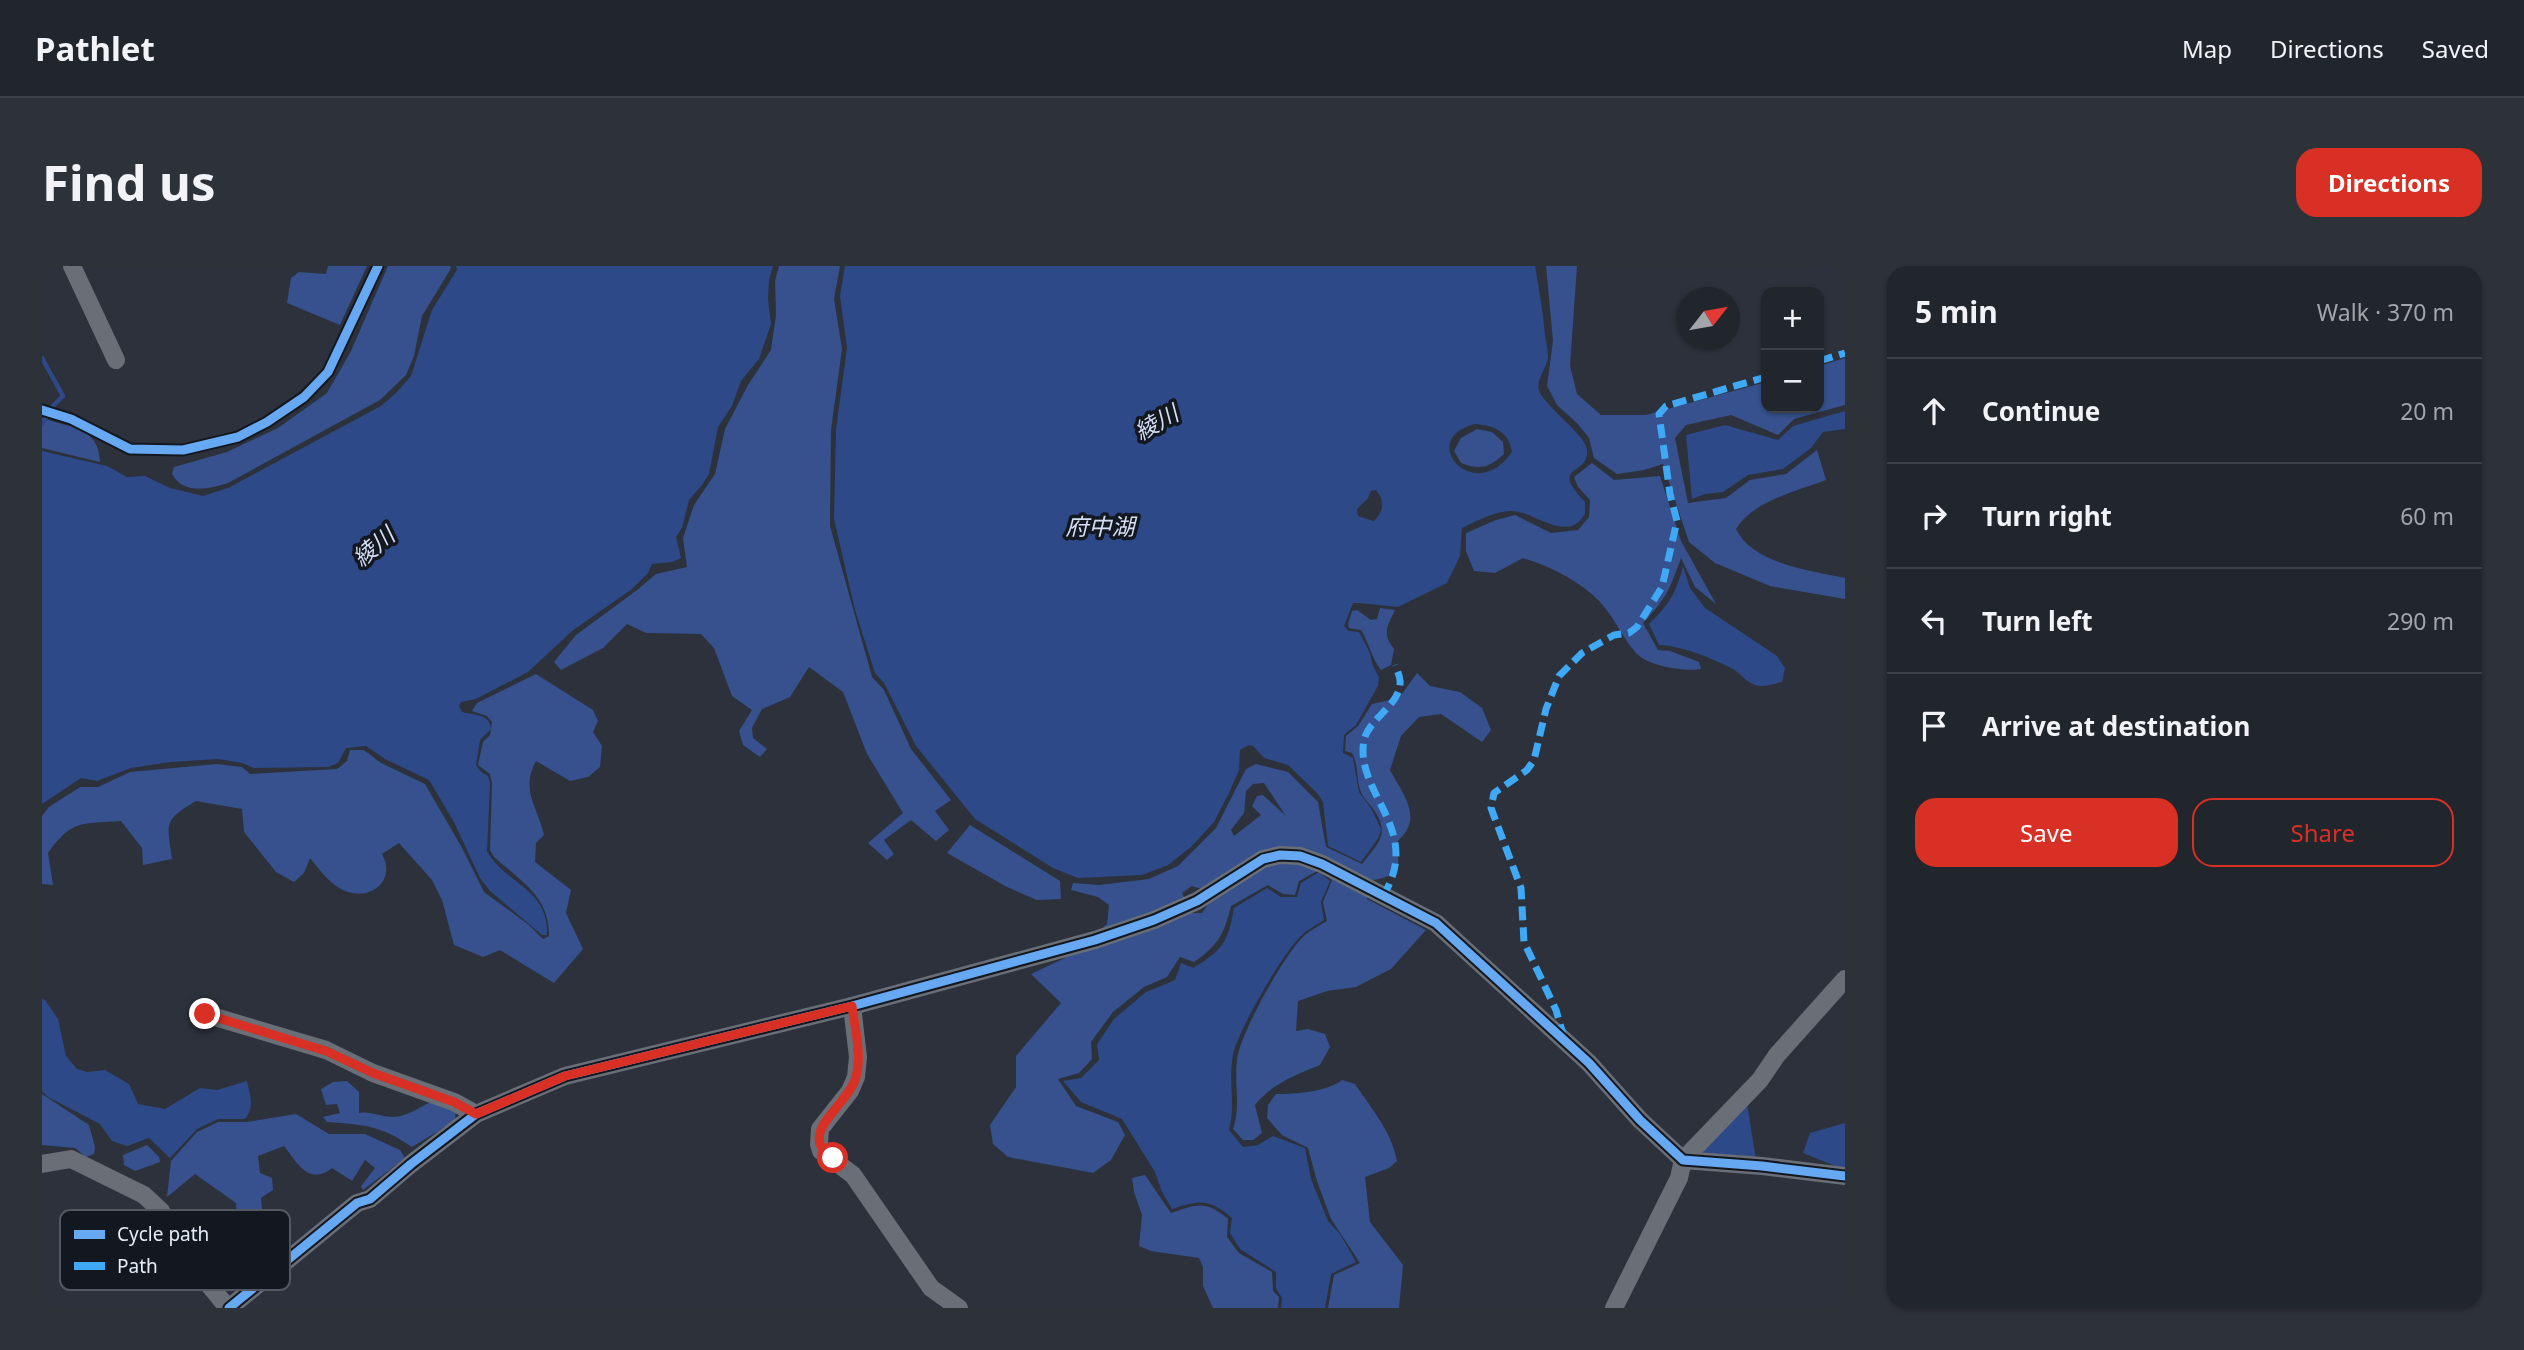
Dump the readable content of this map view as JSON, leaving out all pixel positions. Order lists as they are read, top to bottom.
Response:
{
  "water": ["綾川", "府中湖"],
  "legend": ["Cycle path", "Path"],
  "north": "top right",
  "page": {
    "header": "Pathlet",
    "nav": ["Map", "Directions", "Saved"],
    "buttons": [
      "Directions",
      ["Save", "Share"]
    ],
    "title": "Find us",
    "heading": ["5 min", "Walk · 370 m"],
    "map_buttons": ["+", "−"],
    "list": [
      ["Continue", "20 m"],
      ["Turn right", "60 m"],
      ["Turn left", "290 m"],
      "Arrive at destination"
    ]
  }
}
